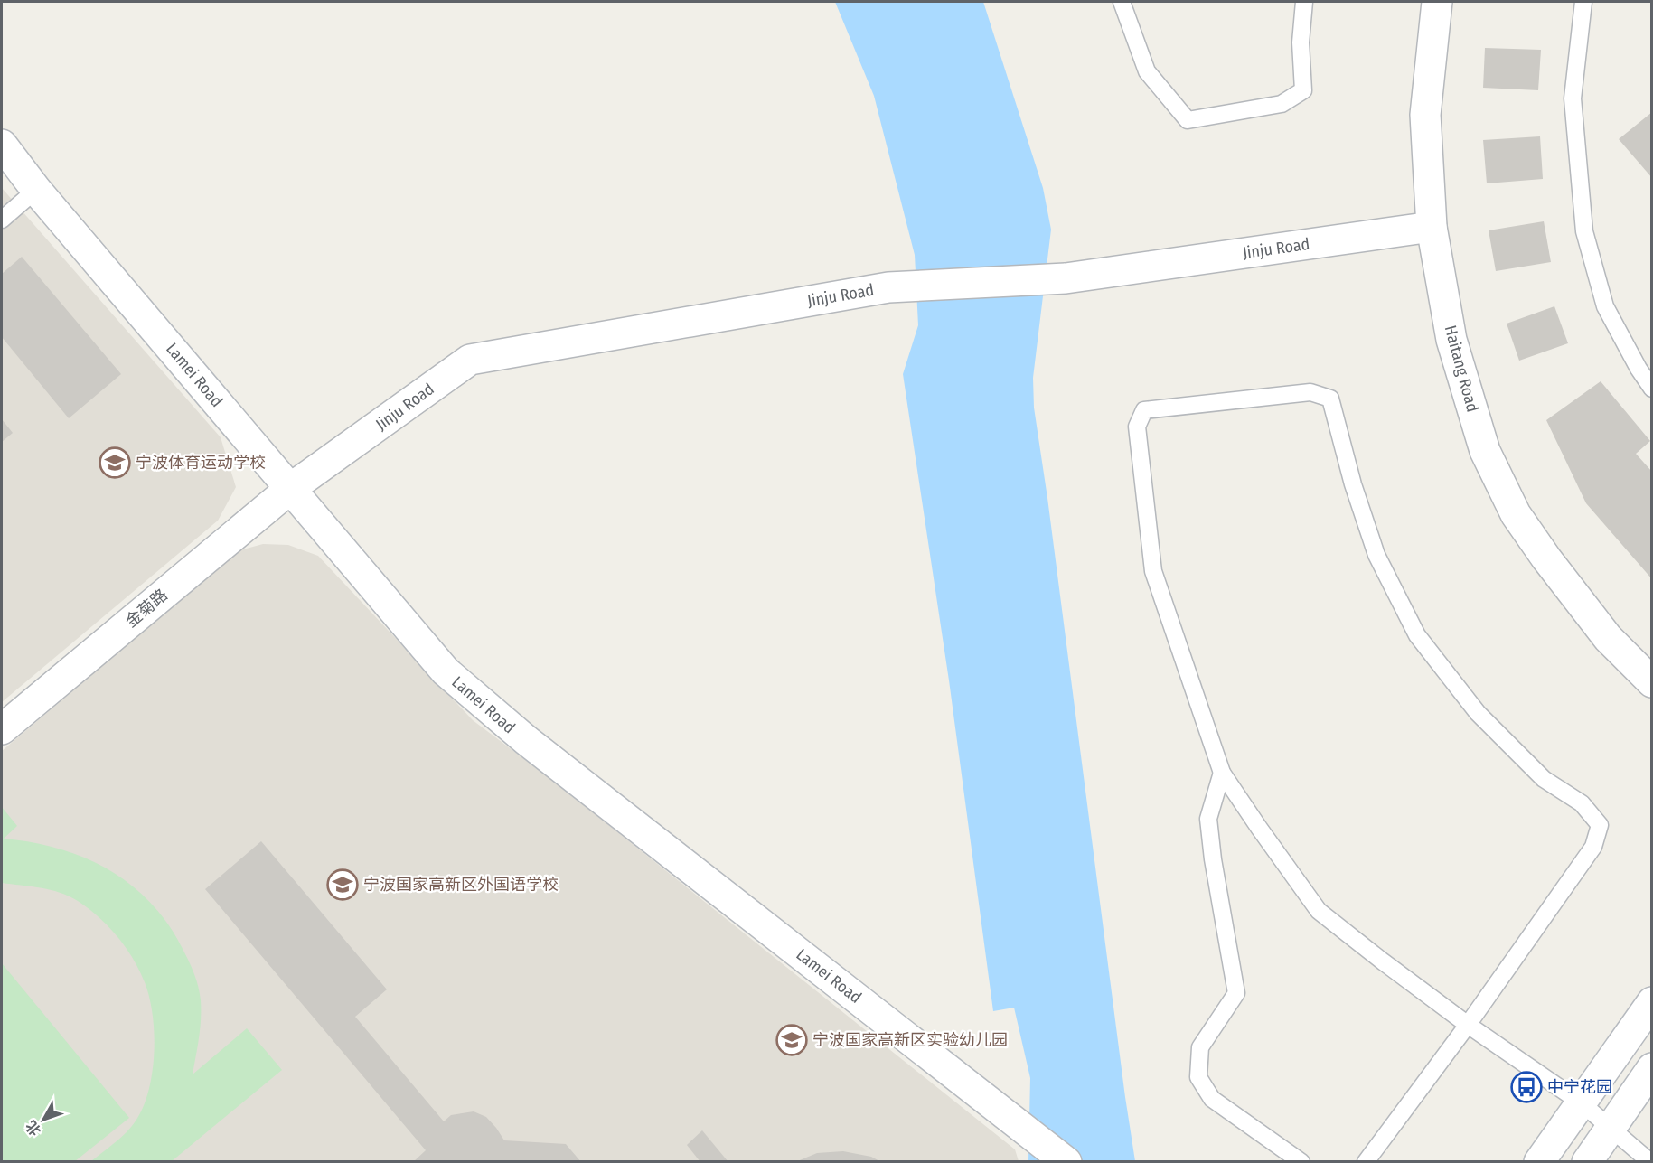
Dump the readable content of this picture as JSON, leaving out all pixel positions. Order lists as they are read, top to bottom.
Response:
{
  "streets": {
    "street": [
      "Jinju Road",
      "Haitang Road",
      "Lamei Road",
      "金菊路"
    ]
  },
  "crossings": [
    ["Jinju Road", "Haitang Road"],
    ["Jinju Road", "Lamei Road"],
    ["Jinju Road", "金菊路"],
    ["Lamei Road", "金菊路"]
  ],
  "places": {
    "school or university": ["宁波体育运动学校", "宁波国家高新区外国语学校", "宁波国家高新区实验幼儿园"],
    "bus stop": ["中宁花园"]
  },
  "north": "bottom left"
}
